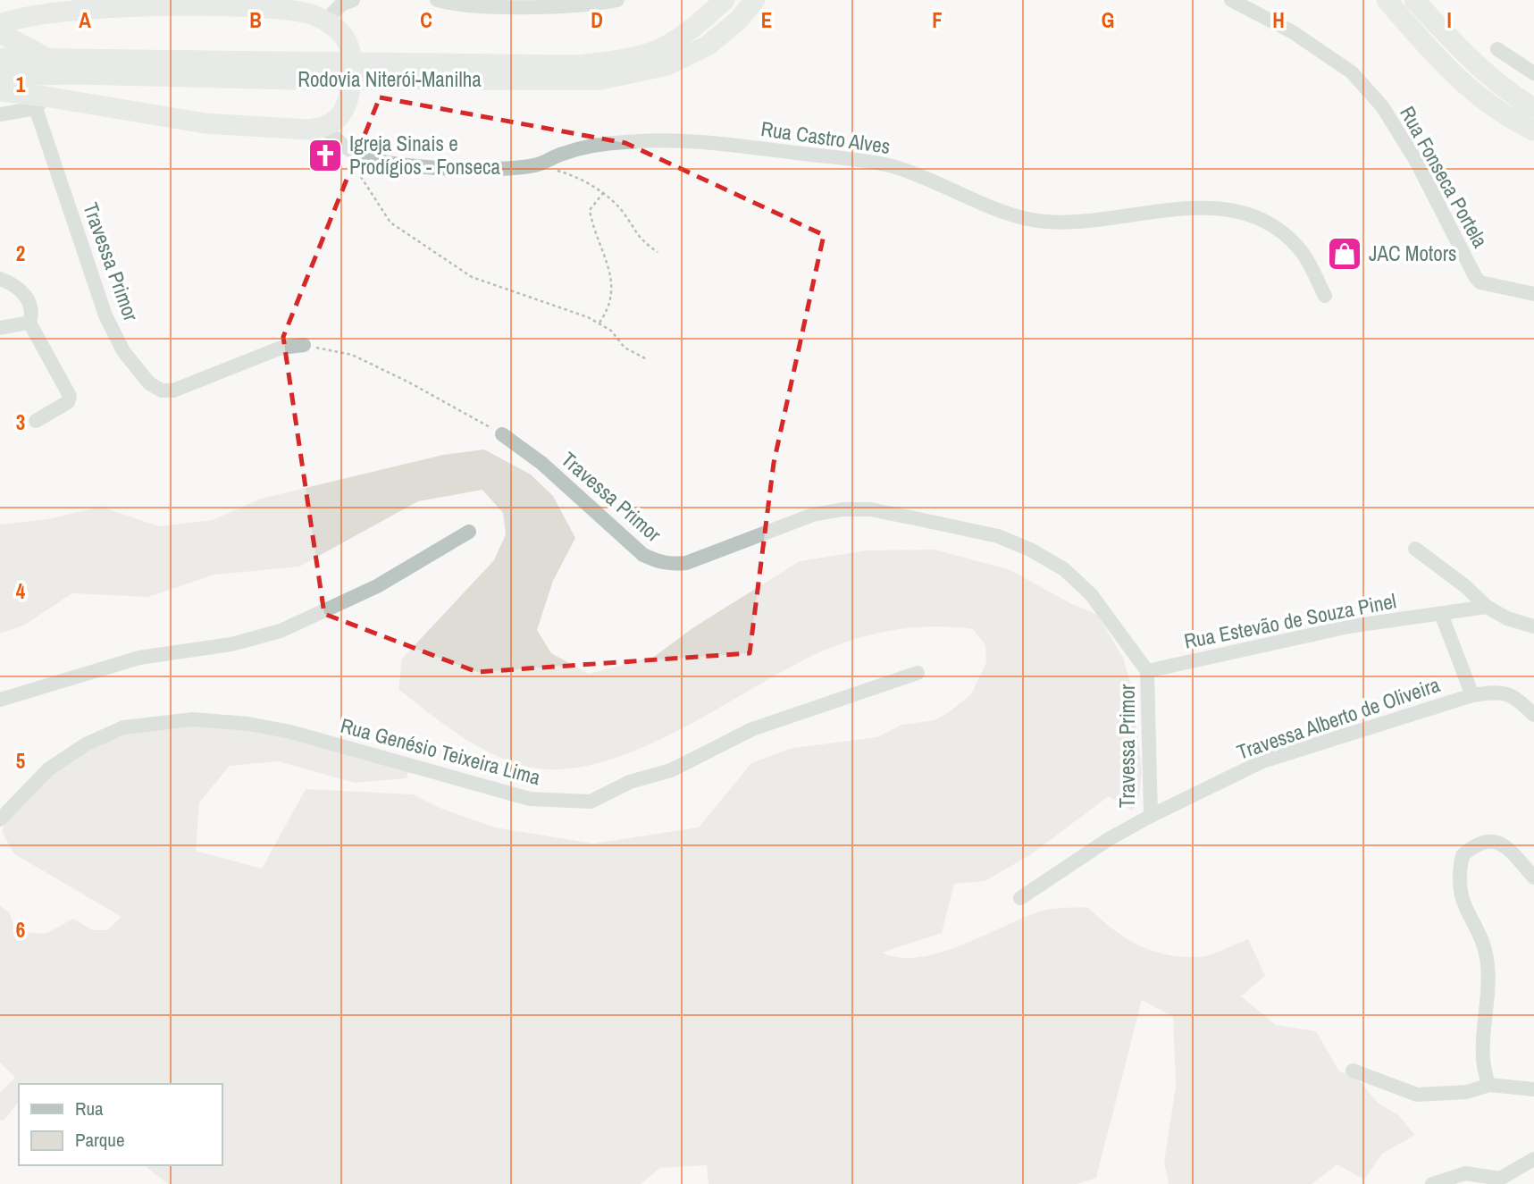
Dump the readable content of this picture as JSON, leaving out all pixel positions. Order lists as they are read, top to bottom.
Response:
{
  "streets": {
    "highway": ["Rodovia Niterói-Manilha"],
    "street": [
      "Rua Castro Alves",
      "Rua Fonseca Portela",
      "Travessa Primor",
      "Rua Estevão de Souza Pinel",
      "Travessa Alberto de Oliveira",
      "Rua Genésio Teixeira Lima"
    ]
  },
  "crossings": [
    ["Travessa Primor", "Rua Estevão de Souza Pinel"],
    ["Travessa Primor", "Travessa Alberto de Oliveira"]
  ],
  "places": {
    "church": ["Igreja Sinais e Prodígios - Fonseca"],
    "shop": ["JAC Motors"]
  },
  "legend": ["Rua", "Parque"],
  "grid": {
    "columns": [
      "A",
      "B",
      "C",
      "D",
      "E",
      "F",
      "G",
      "H",
      "I"
    ],
    "rows": [
      "1",
      "2",
      "3",
      "4",
      "5",
      "6"
    ]
  }
}
